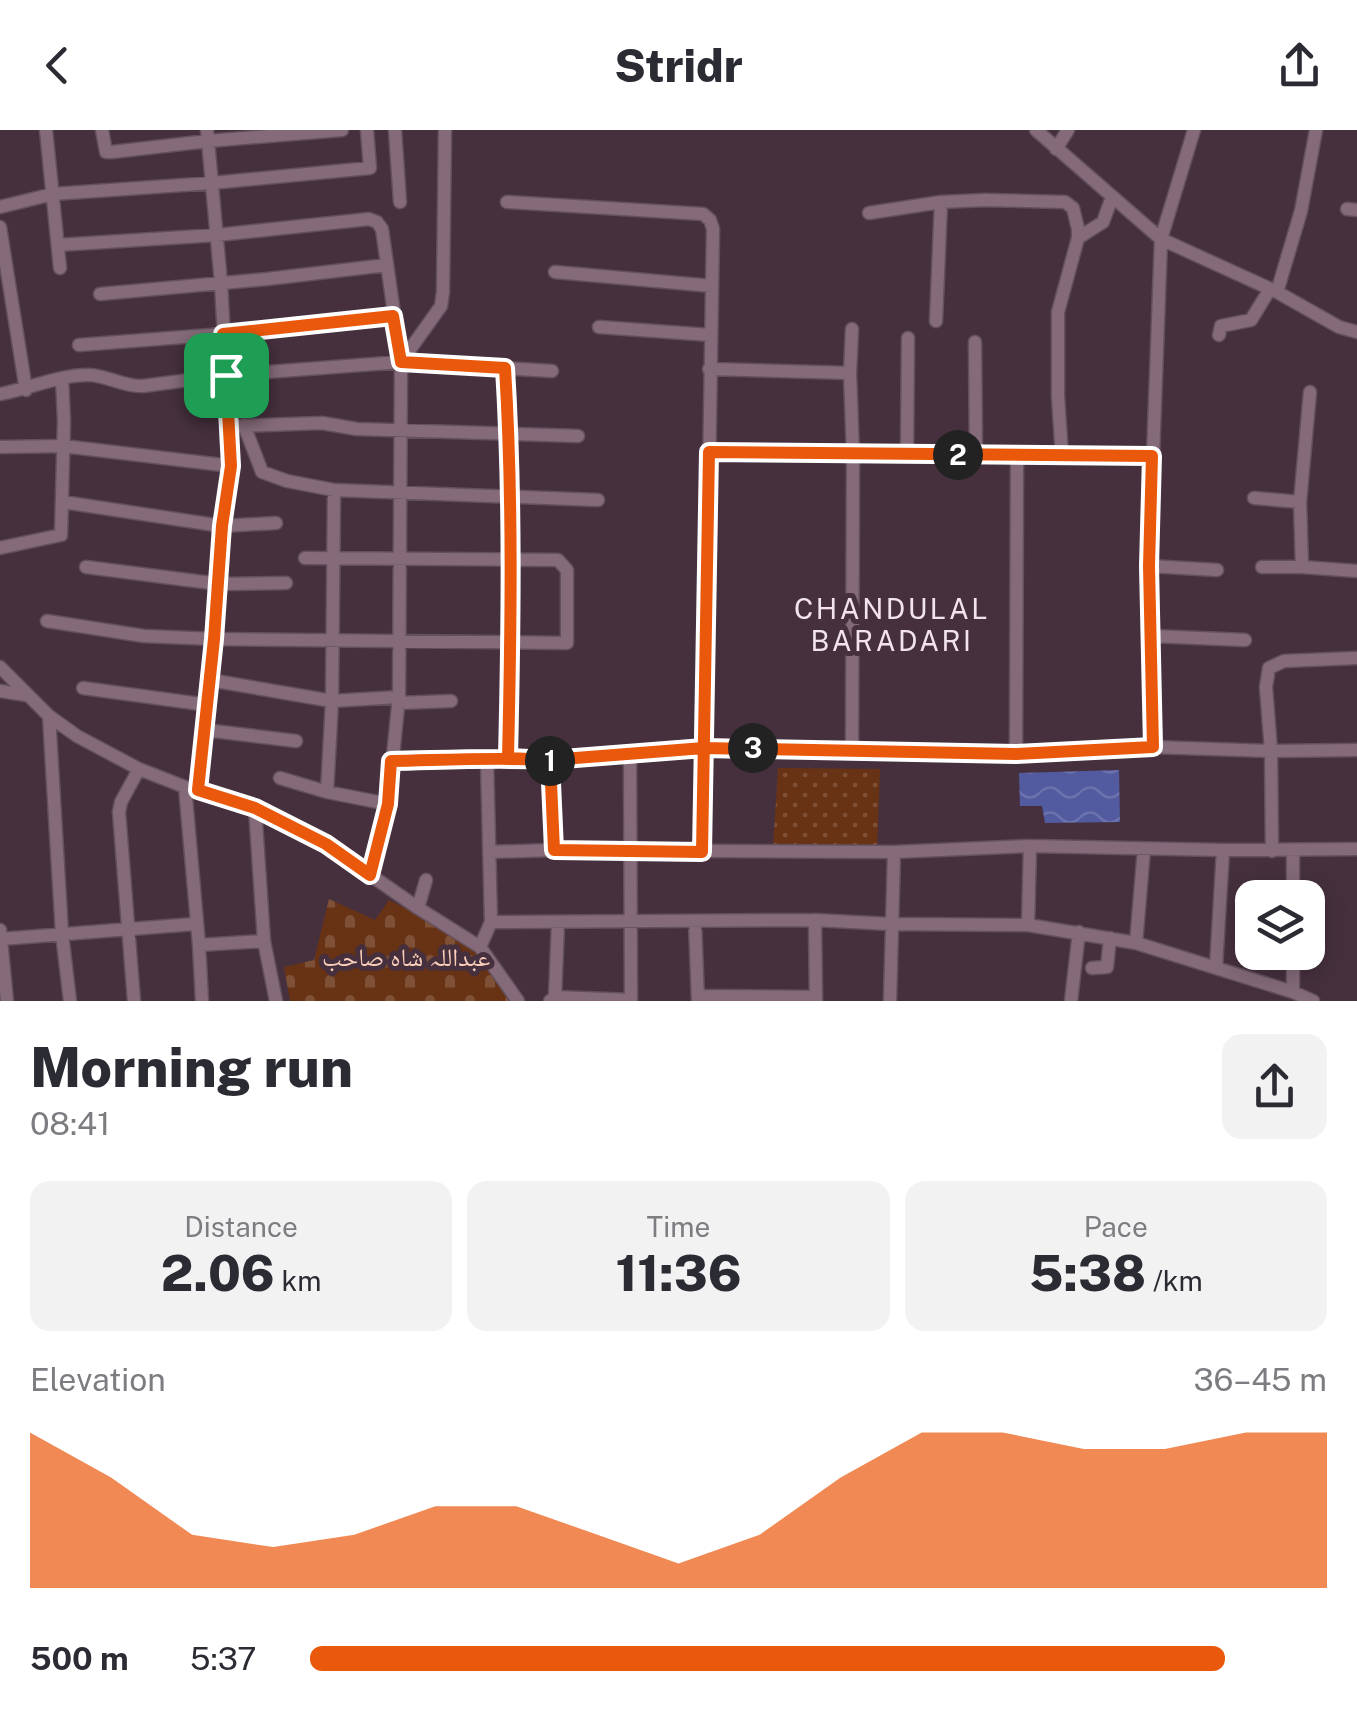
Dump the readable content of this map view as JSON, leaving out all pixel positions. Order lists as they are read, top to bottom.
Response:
{
  "districts": ["CHANDULAL BARADARI"],
  "parks": ["عبداللہ شاہ صاحب"],
  "page": {
    "header": "Stridr",
    "pins": ["2", "3", "1"],
    "heading": ["Morning run", "08:41"],
    "stats": [
      ["Distance", "2.06 km"],
      ["Time", "11:36"],
      ["Pace", "5:38 /km"]
    ],
    "chart": ["Elevation", "36–45 m"],
    "list": [
      {
        "name": "500 m",
        "note": "5:37"
      }
    ]
  }
}
